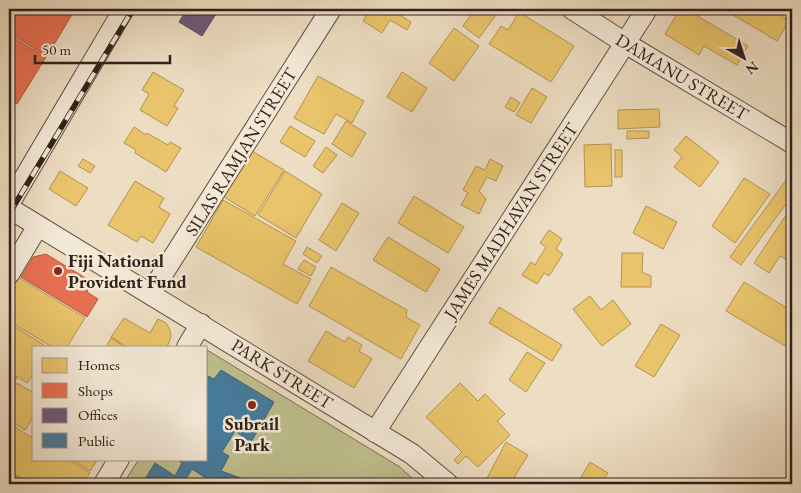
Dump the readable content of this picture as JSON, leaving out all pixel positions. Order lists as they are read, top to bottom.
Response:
{
  "streets": {
    "street": [
      "DAMANU STREET",
      "SILAS RAMJAN STREET",
      "JAMES MADHAVAN STREET",
      "PARK STREET"
    ]
  },
  "crossings": [
    ["DAMANU STREET", "JAMES MADHAVAN STREET"],
    ["SILAS RAMJAN STREET", "PARK STREET"],
    ["JAMES MADHAVAN STREET", "PARK STREET"]
  ],
  "places": ["Fiji National Provident Fund", "Subrail Park"],
  "legend": [
    "Homes",
    "Shops",
    "Offices",
    "Public"
  ],
  "scale_bar": "50 m",
  "north": "bottom right"
}
